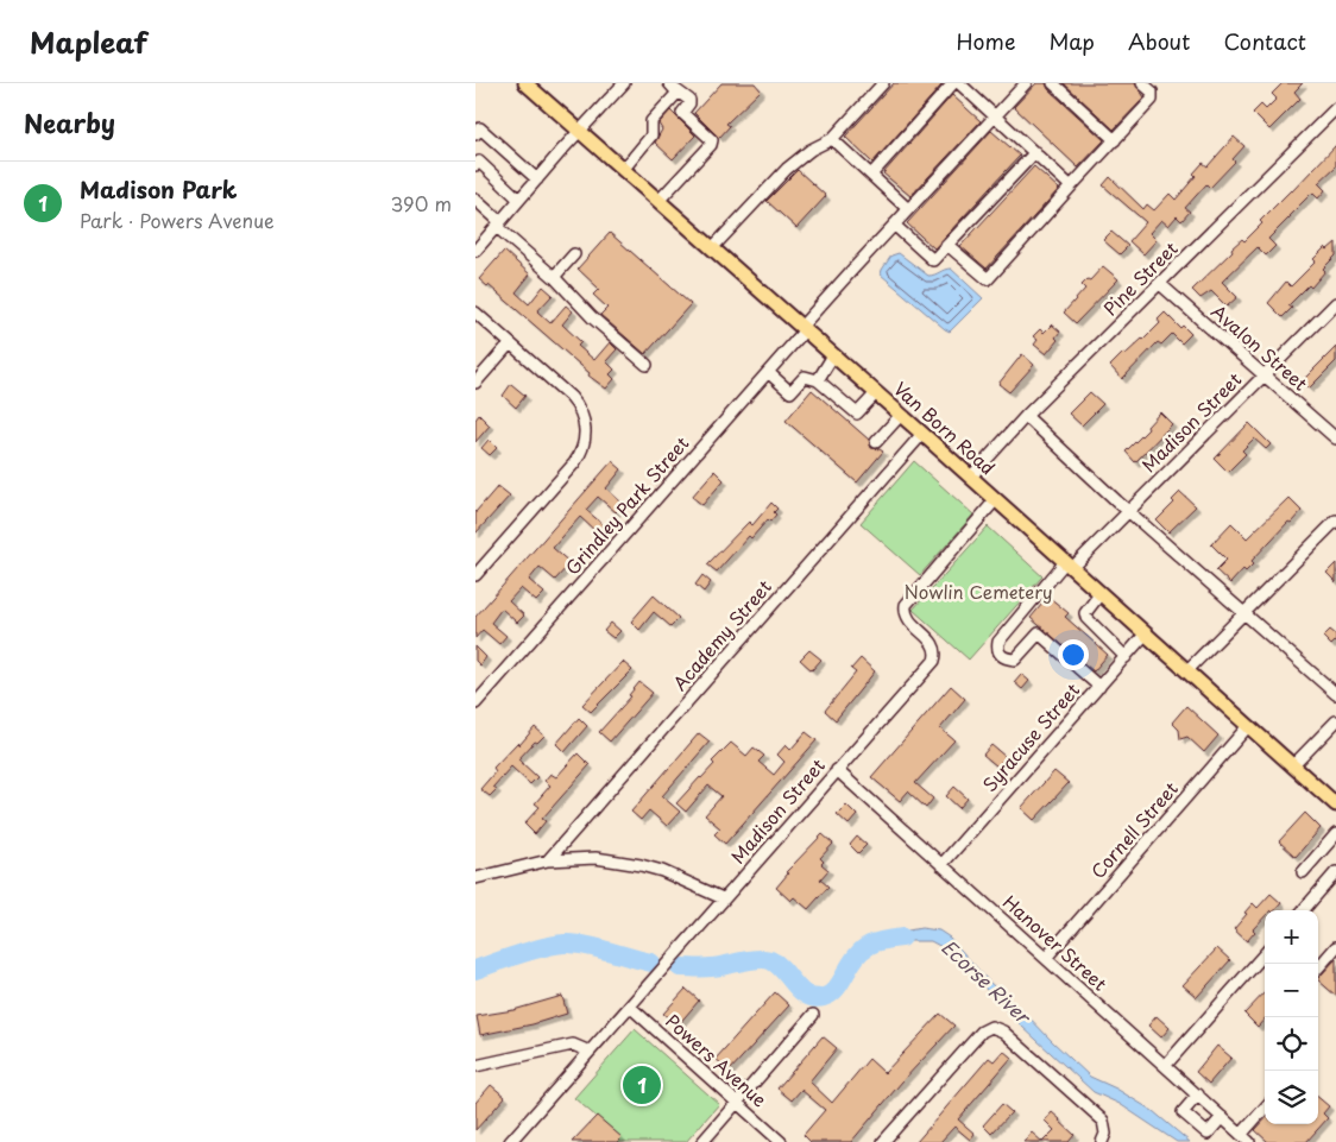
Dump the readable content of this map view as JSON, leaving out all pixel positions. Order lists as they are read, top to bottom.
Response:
{
  "streets": {
    "main road": ["Van Born Road"],
    "street": [
      "Pine Street",
      "Avalon Street",
      "Madison Street",
      "Grindley Park Street",
      "Academy Street",
      "Syracuse Street",
      "Cornell Street",
      "Hanover Street",
      "Powers Avenue"
    ]
  },
  "crossings": [
    ["Pine Street", "Avalon Street"],
    ["Pine Street", "Van Born Road"],
    ["Avalon Street", "Madison Street"],
    ["Madison Street", "Van Born Road"],
    ["Madison Street", "Syracuse Street"],
    ["Madison Street", "Hanover Street"],
    ["Madison Street", "Powers Avenue"],
    ["Van Born Road", "Grindley Park Street"],
    ["Van Born Road", "Academy Street"],
    ["Van Born Road", "Syracuse Street"],
    ["Van Born Road", "Cornell Street"],
    ["Syracuse Street", "Hanover Street"],
    ["Cornell Street", "Hanover Street"]
  ],
  "water": ["Ecorse River"],
  "parks": ["Nowlin Cemetery"],
  "page": {
    "header": "Mapleaf",
    "nav": [
      "Home",
      "Map",
      "About",
      "Contact"
    ],
    "heading": "Nearby",
    "list": [
      {
        "mark": "1",
        "name": "Madison Park",
        "note": "Park · Powers Avenue",
        "value": "390 m"
      }
    ],
    "map_buttons": ["+", "−"],
    "pins": "1"
  }
}
